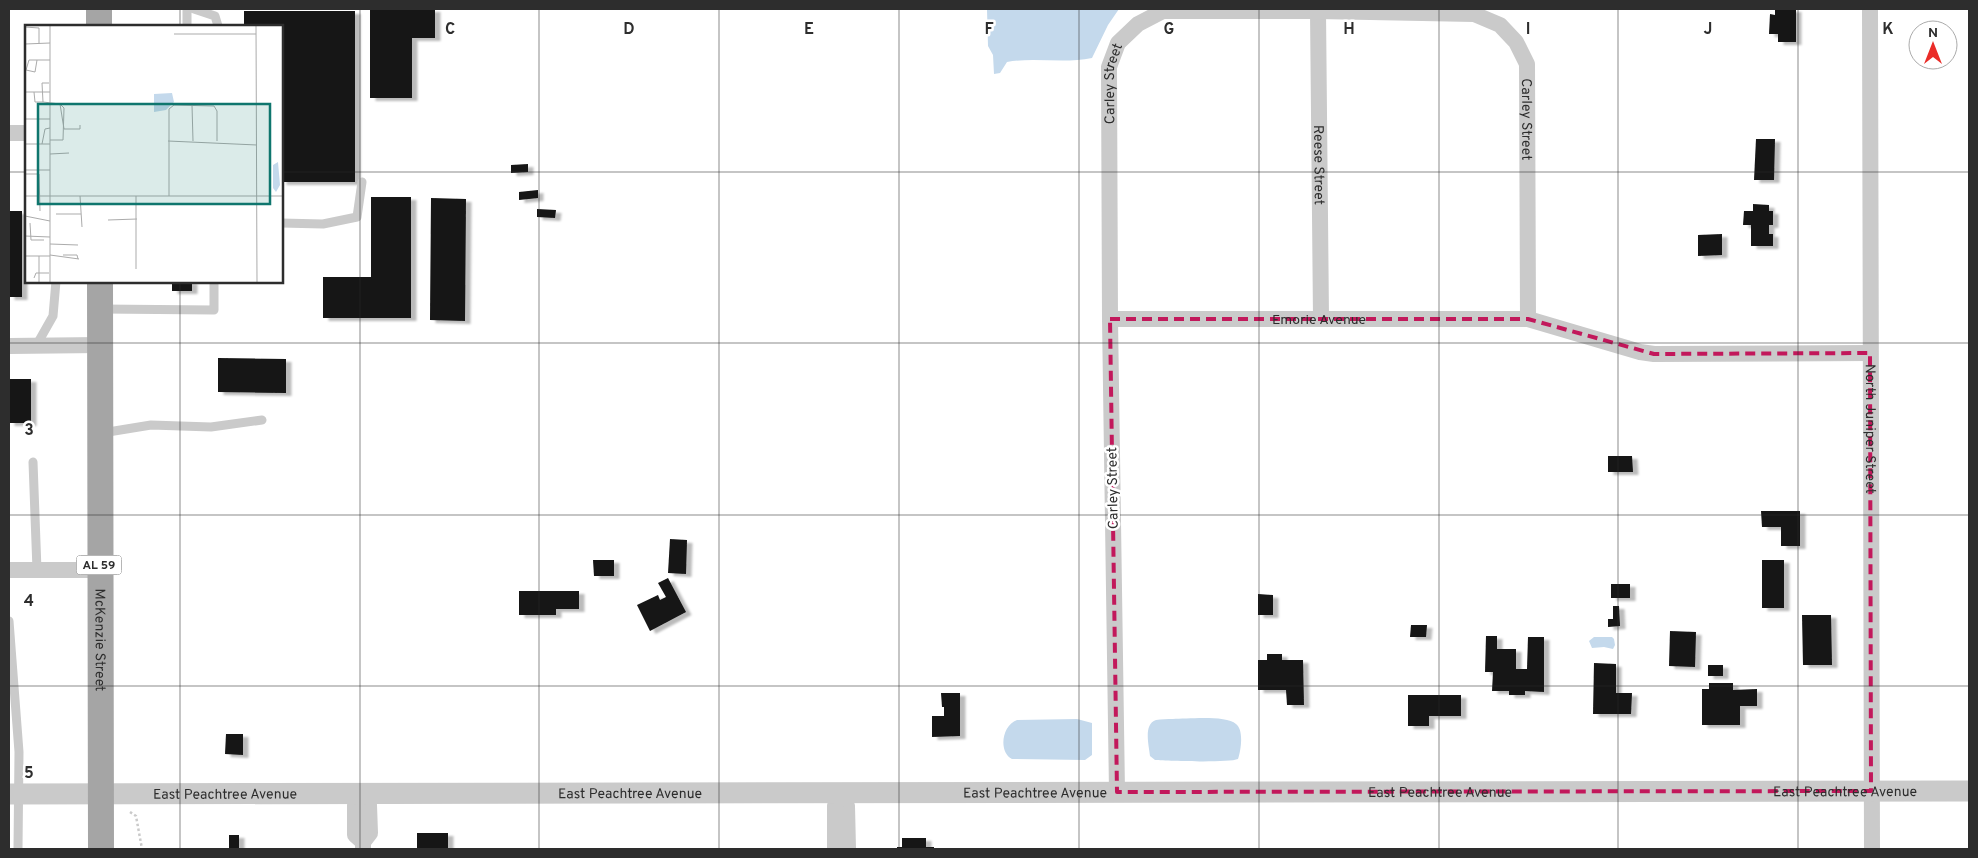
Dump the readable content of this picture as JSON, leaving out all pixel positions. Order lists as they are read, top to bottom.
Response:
{
  "streets": {
    "main road": ["AL 59", "McKenzie Street"],
    "street": [
      "Carley Street",
      "Reese Street",
      "Emorie Avenue",
      "North Juniper Street",
      "East Peachtree Avenue"
    ]
  },
  "crossings": [
    ["Carley Street", "Reese Street"],
    ["Carley Street", "Emorie Avenue"],
    ["Carley Street", "East Peachtree Avenue"],
    ["Reese Street", "Emorie Avenue"],
    ["Emorie Avenue", "North Juniper Street"],
    ["North Juniper Street", "East Peachtree Avenue"],
    ["McKenzie Street", "East Peachtree Avenue"]
  ],
  "north": "top",
  "grid": {
    "columns": [
      "C",
      "D",
      "E",
      "F",
      "G",
      "H",
      "I",
      "J",
      "K"
    ],
    "rows": ["3", "4", "5"]
  }
}
